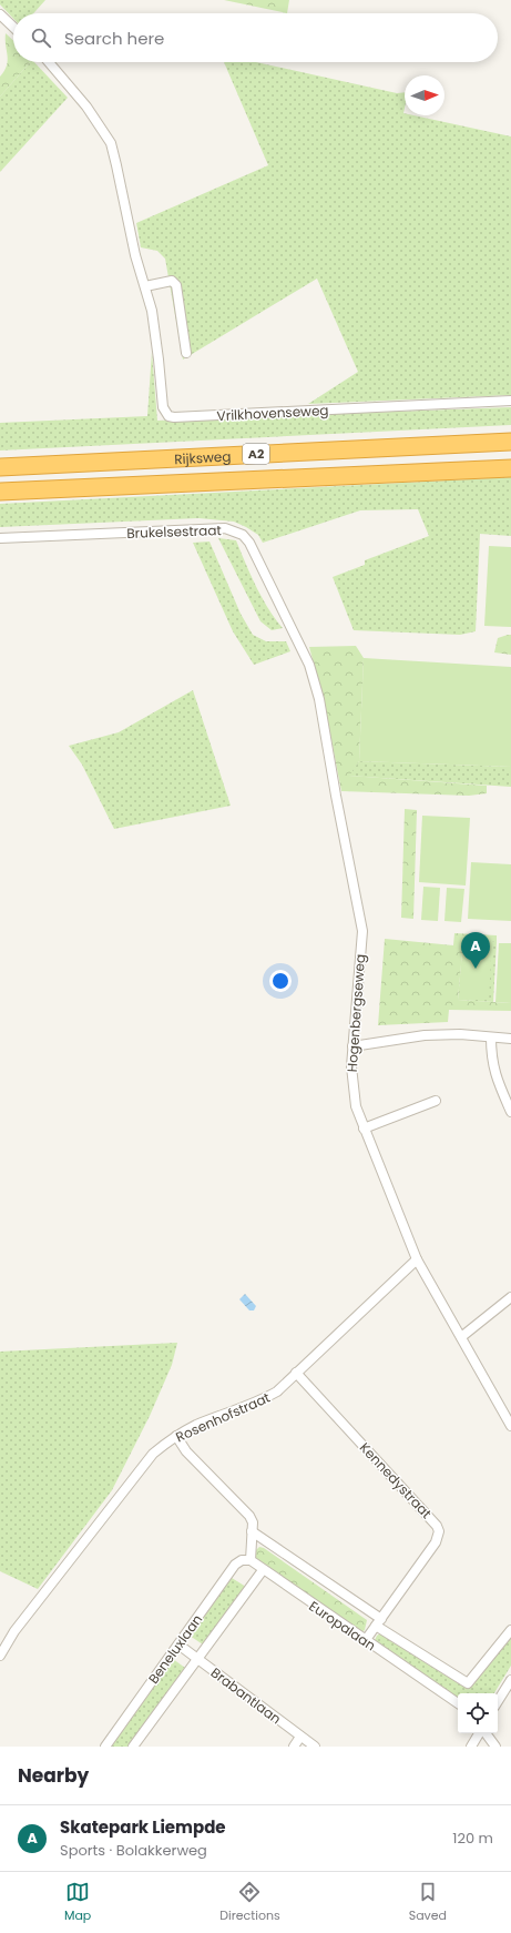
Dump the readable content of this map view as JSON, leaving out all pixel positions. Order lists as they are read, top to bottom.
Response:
{
  "streets": {
    "highway": ["A2", "Rijksweg"],
    "street": [
      "Vrilkhovenseweg",
      "Brukelsestraat",
      "Hogenbergseweg",
      "Rosenhofstraat",
      "Kennedystraat",
      "Europalaan",
      "Beneluxlaan",
      "Brabantlaan"
    ]
  },
  "crossings": [
    ["Brukelsestraat", "Hogenbergseweg"],
    ["Hogenbergseweg", "Rosenhofstraat"],
    ["Rosenhofstraat", "Kennedystraat"],
    ["Kennedystraat", "Europalaan"],
    ["Europalaan", "Beneluxlaan"],
    ["Beneluxlaan", "Brabantlaan"]
  ],
  "north": "right",
  "page": {
    "search": "Search here",
    "pins": "A",
    "heading": "Nearby",
    "list": [
      {
        "mark": "A",
        "name": "Skatepark Liempde",
        "note": "Sports · Bolakkerweg",
        "value": "120 m"
      }
    ],
    "nav": ["Map", "Directions", "Saved"]
  }
}
